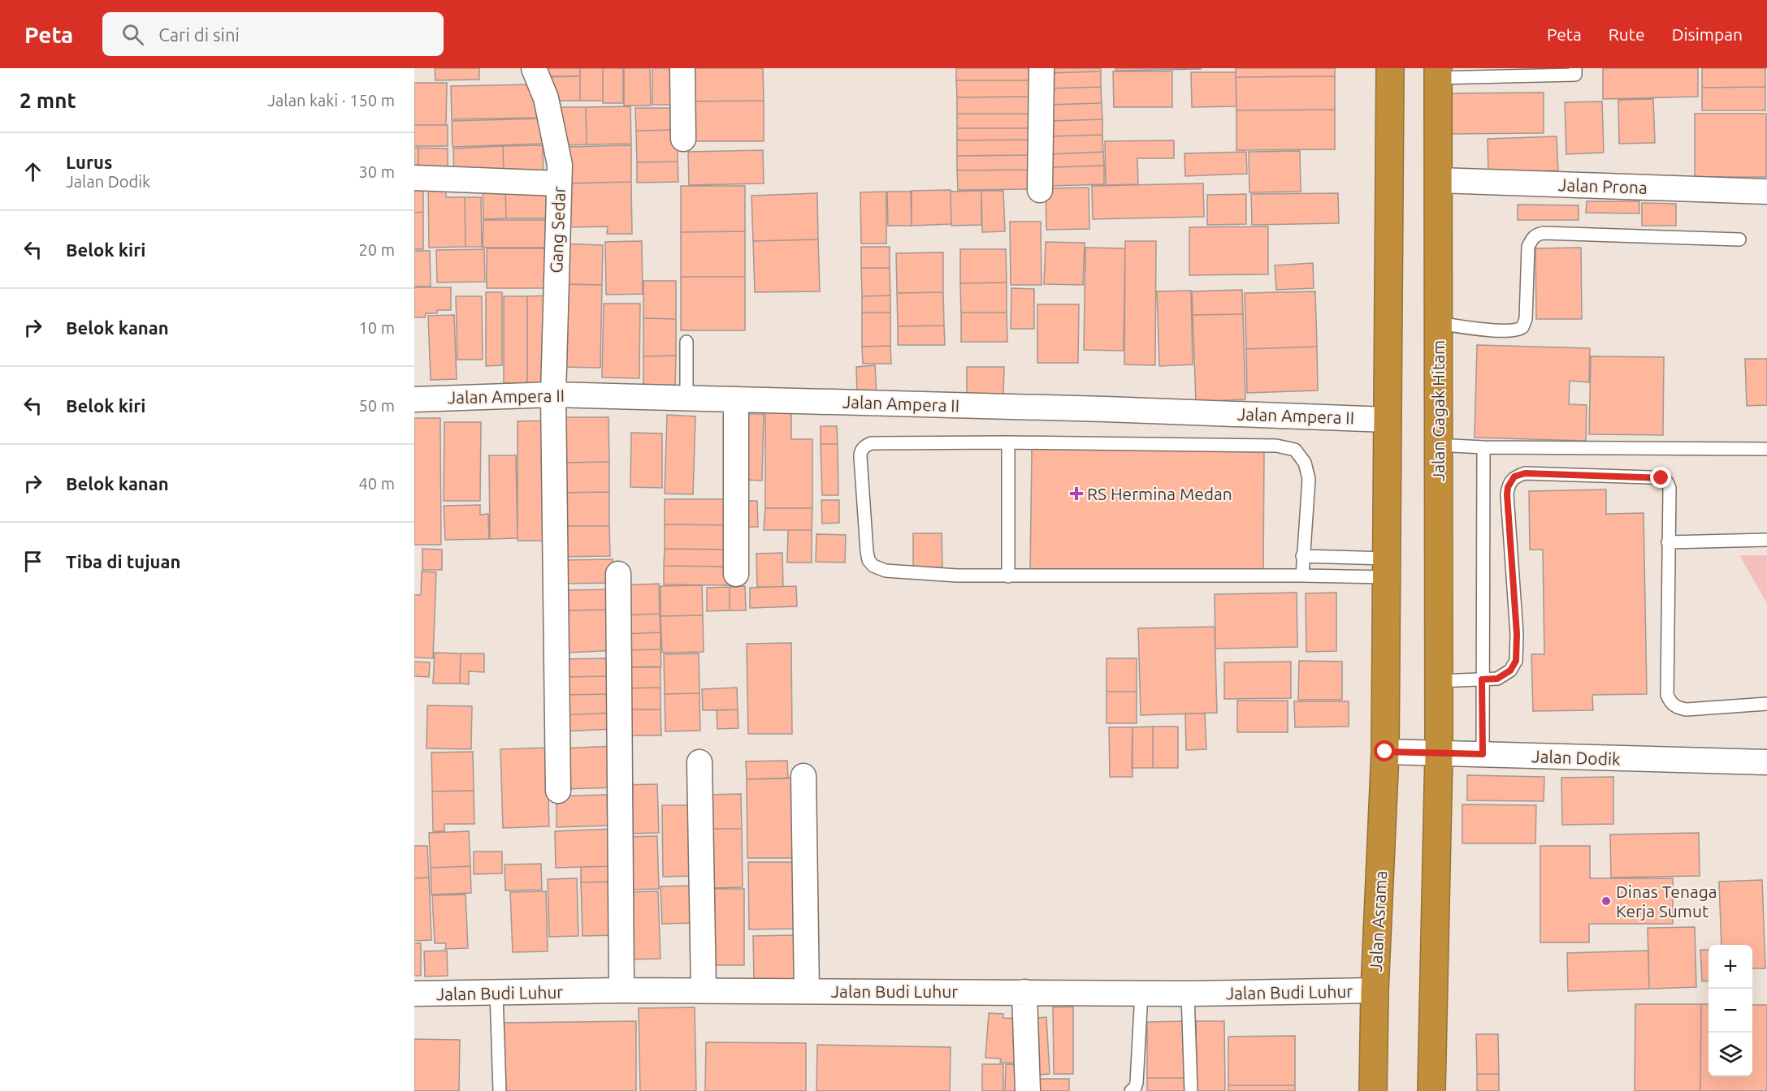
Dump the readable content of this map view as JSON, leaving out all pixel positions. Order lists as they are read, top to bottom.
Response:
{
  "streets": {
    "highway": ["Jalan Gagak Hitam", "Jalan Asrama"],
    "street": [
      "Jalan Prona",
      "Gang Sedar",
      "Jalan Ampera II",
      "Jalan Dodik",
      "Jalan Budi Luhur"
    ]
  },
  "crossings": [
    ["Jalan Prona", "Jalan Gagak Hitam"],
    ["Gang Sedar", "Jalan Ampera II"],
    ["Jalan Gagak Hitam", "Jalan Dodik"],
    ["Jalan Dodik", "Jalan Asrama"],
    ["Jalan Asrama", "Jalan Budi Luhur"]
  ],
  "places": {
    "health": ["RS Hermina Medan"],
    "other": ["Dinas Tenaga Kerja Sumut"]
  },
  "page": {
    "header": "Peta",
    "search": "Cari di sini",
    "nav": ["Peta", "Rute", "Disimpan"],
    "heading": ["2 mnt", "Jalan kaki · 150 m"],
    "list": [
      ["Lurus", "Jalan Dodik", "30 m"],
      ["Belok kiri", "20 m"],
      ["Belok kanan", "10 m"],
      ["Belok kiri", "50 m"],
      ["Belok kanan", "40 m"],
      "Tiba di tujuan"
    ],
    "map_buttons": ["+", "−"]
  }
}
